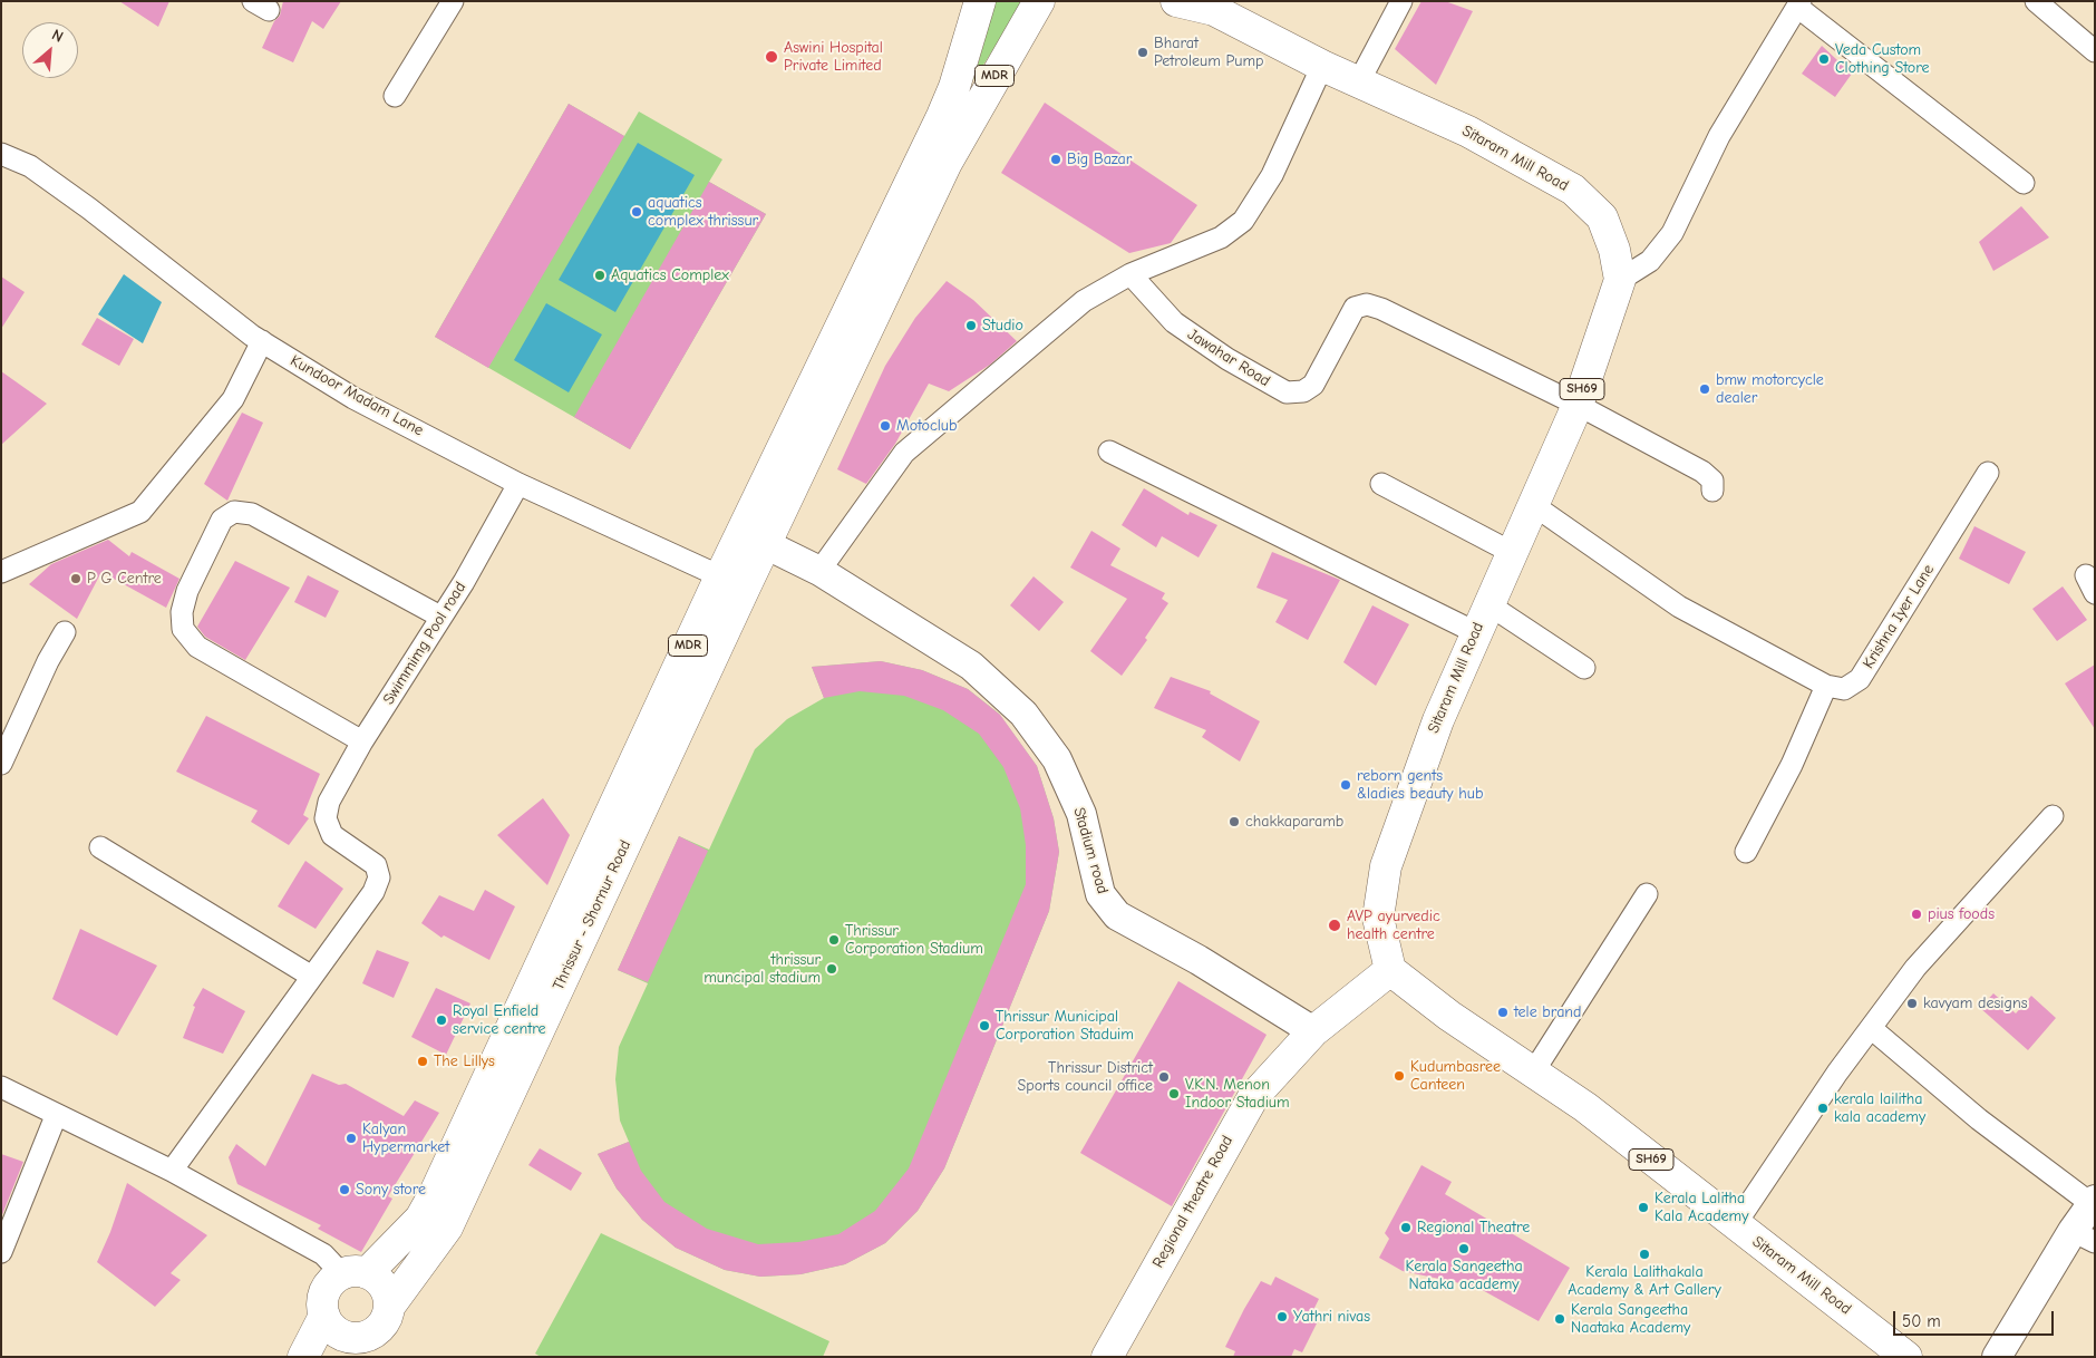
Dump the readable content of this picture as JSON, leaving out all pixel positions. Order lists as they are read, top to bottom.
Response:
{
  "streets": {
    "main road": [
      "MDR",
      "Sitaram Mill Road",
      "SH69",
      "Stadium road",
      "Thrissur - Shornur Road",
      "Regional theatre Road"
    ],
    "street": [
      "Jawahar Road",
      "Kundoor Madam Lane",
      "Krishna Iyer Lane",
      "Swimmimg Pool road"
    ]
  },
  "crossings": [
    ["MDR", "Kundoor Madam Lane"],
    ["MDR", "Stadium road"],
    ["MDR", "Thrissur - Shornur Road"],
    ["Sitaram Mill Road", "Jawahar Road"],
    ["Sitaram Mill Road", "SH69"],
    ["Kundoor Madam Lane", "Swimmimg Pool road"],
    ["Kundoor Madam Lane", "Thrissur - Shornur Road"],
    ["Stadium road", "Thrissur - Shornur Road"],
    ["Stadium road", "Regional theatre Road"]
  ],
  "places": [
    "Bharat Petroleum Pump",
    "Aswini Hospital Private Limited",
    "Veda Custom Clothing Store",
    "Big Bazar",
    "aquatics complex thrissur",
    "Aquatics Complex",
    "Studio",
    "bmw motorcycle dealer",
    "Motoclub",
    "P G Centre",
    "reborn gents &ladies beauty hub",
    "chakkaparamb",
    "pius foods",
    "AVP ayurvedic health centre",
    "Thrissur Corporation Stadium",
    "thrissur muncipal stadium",
    "kavyam designs",
    "tele brand",
    "Royal Enfield service centre",
    "Thrissur Municipal Corporation Staduim",
    "The Lillys",
    "Kudumbasree Canteen",
    "Thrissur District Sports council office",
    "V.K.N. Menon Indoor Stadium",
    "kerala lailitha kala academy",
    "Kalyan Hypermarket",
    "Sony store",
    "Kerala Lalitha Kala Academy",
    "Regional Theatre",
    "Kerala Sangeetha Nataka academy",
    "Kerala Lalithakala Academy & Art Gallery",
    "Yathri nivas",
    "Kerala Sangeetha Naataka Academy"
  ],
  "scale_bar": "50 m",
  "north": "top right"
}
